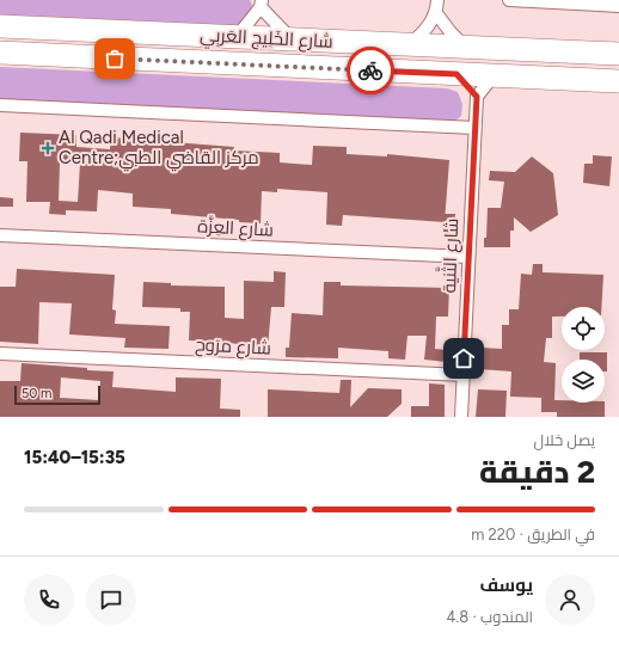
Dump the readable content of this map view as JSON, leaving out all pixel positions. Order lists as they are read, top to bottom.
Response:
{
  "streets": {
    "highway": ["شارع الخَلِيج العَربِي"],
    "street": ["شارع العِزَّة", "شارع الثَّنية", "شارع مرَوح"]
  },
  "crossings": [
    ["شارع العِزَّة", "شارع الثَّنية"],
    ["شارع الثَّنية", "شارع مرَوح"]
  ],
  "places": {
    "health": ["Al Qadi Medical Centre;مركز القاضي الطبي"]
  },
  "scale_bar": "50 m",
  "page": {
    "scale": "50 m",
    "heading": ["2 دقيقة", "يصل خلال", "15:35–15:40"],
    "panel": ["يوسف", "المندوب · 4.8"],
    "bar": "في الطريق · 220 m"
  }
}
